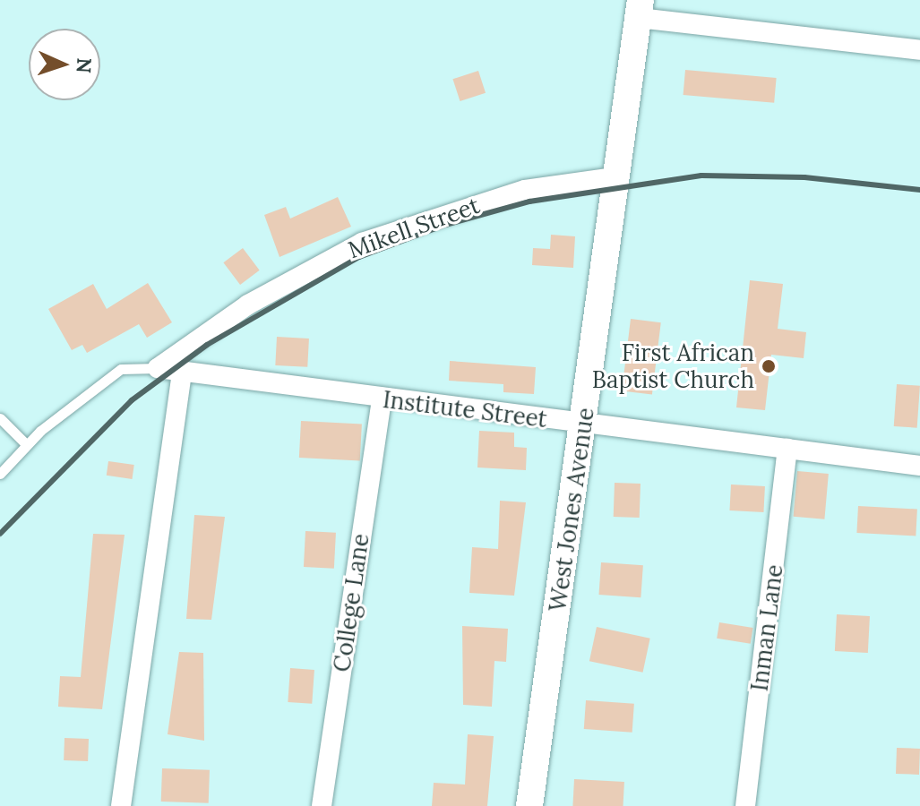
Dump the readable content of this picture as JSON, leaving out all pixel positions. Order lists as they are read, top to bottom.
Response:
{
  "streets": {
    "street": [
      "Mikell Street",
      "Institute Street",
      "West Jones Avenue",
      "College Lane",
      "Inman Lane"
    ]
  },
  "crossings": [
    ["Mikell Street", "Institute Street"],
    ["Mikell Street", "West Jones Avenue"],
    ["Institute Street", "West Jones Avenue"],
    ["Institute Street", "College Lane"],
    ["Institute Street", "Inman Lane"]
  ],
  "places": ["First African Baptist Church"],
  "north": "right"
}
